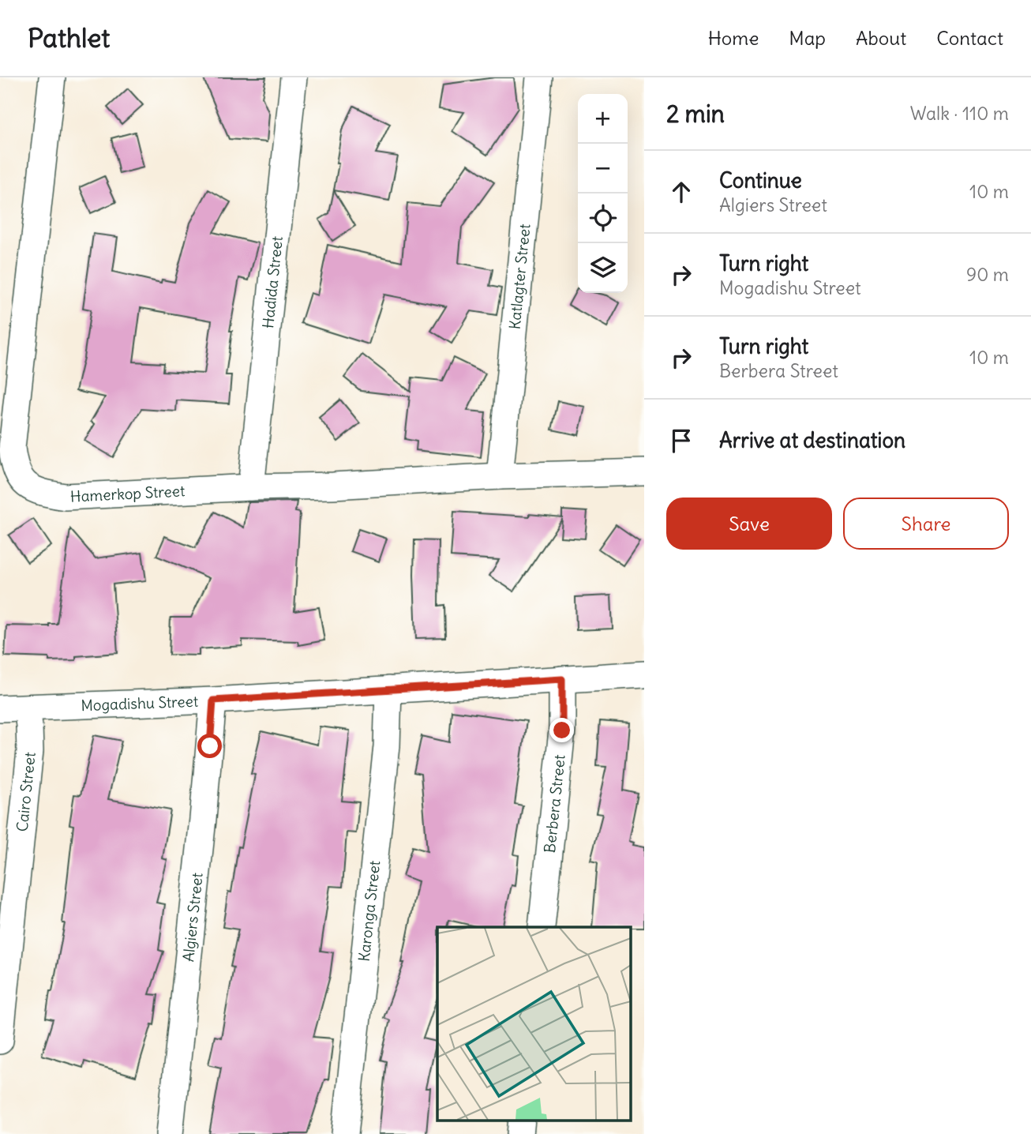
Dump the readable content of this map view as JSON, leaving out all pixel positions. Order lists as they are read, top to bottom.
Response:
{
  "streets": {
    "street": [
      "Katlagter Street",
      "Hadida Street",
      "Hamerkop Street",
      "Mogadishu Street",
      "Cairo Street",
      "Berbera Street",
      "Karonga Street",
      "Algiers Street"
    ]
  },
  "crossings": [
    ["Katlagter Street", "Hamerkop Street"],
    ["Hadida Street", "Hamerkop Street"],
    ["Mogadishu Street", "Cairo Street"],
    ["Mogadishu Street", "Berbera Street"],
    ["Mogadishu Street", "Karonga Street"],
    ["Mogadishu Street", "Algiers Street"]
  ],
  "page": {
    "header": "Pathlet",
    "nav": [
      "Home",
      "Map",
      "About",
      "Contact"
    ],
    "heading": ["2 min", "Walk · 110 m"],
    "map_buttons": ["+", "−"],
    "list": [
      ["Continue", "Algiers Street", "10 m"],
      ["Turn right", "Mogadishu Street", "90 m"],
      ["Turn right", "Berbera Street", "10 m"],
      "Arrive at destination"
    ],
    "buttons": ["Save", "Share"]
  }
}
